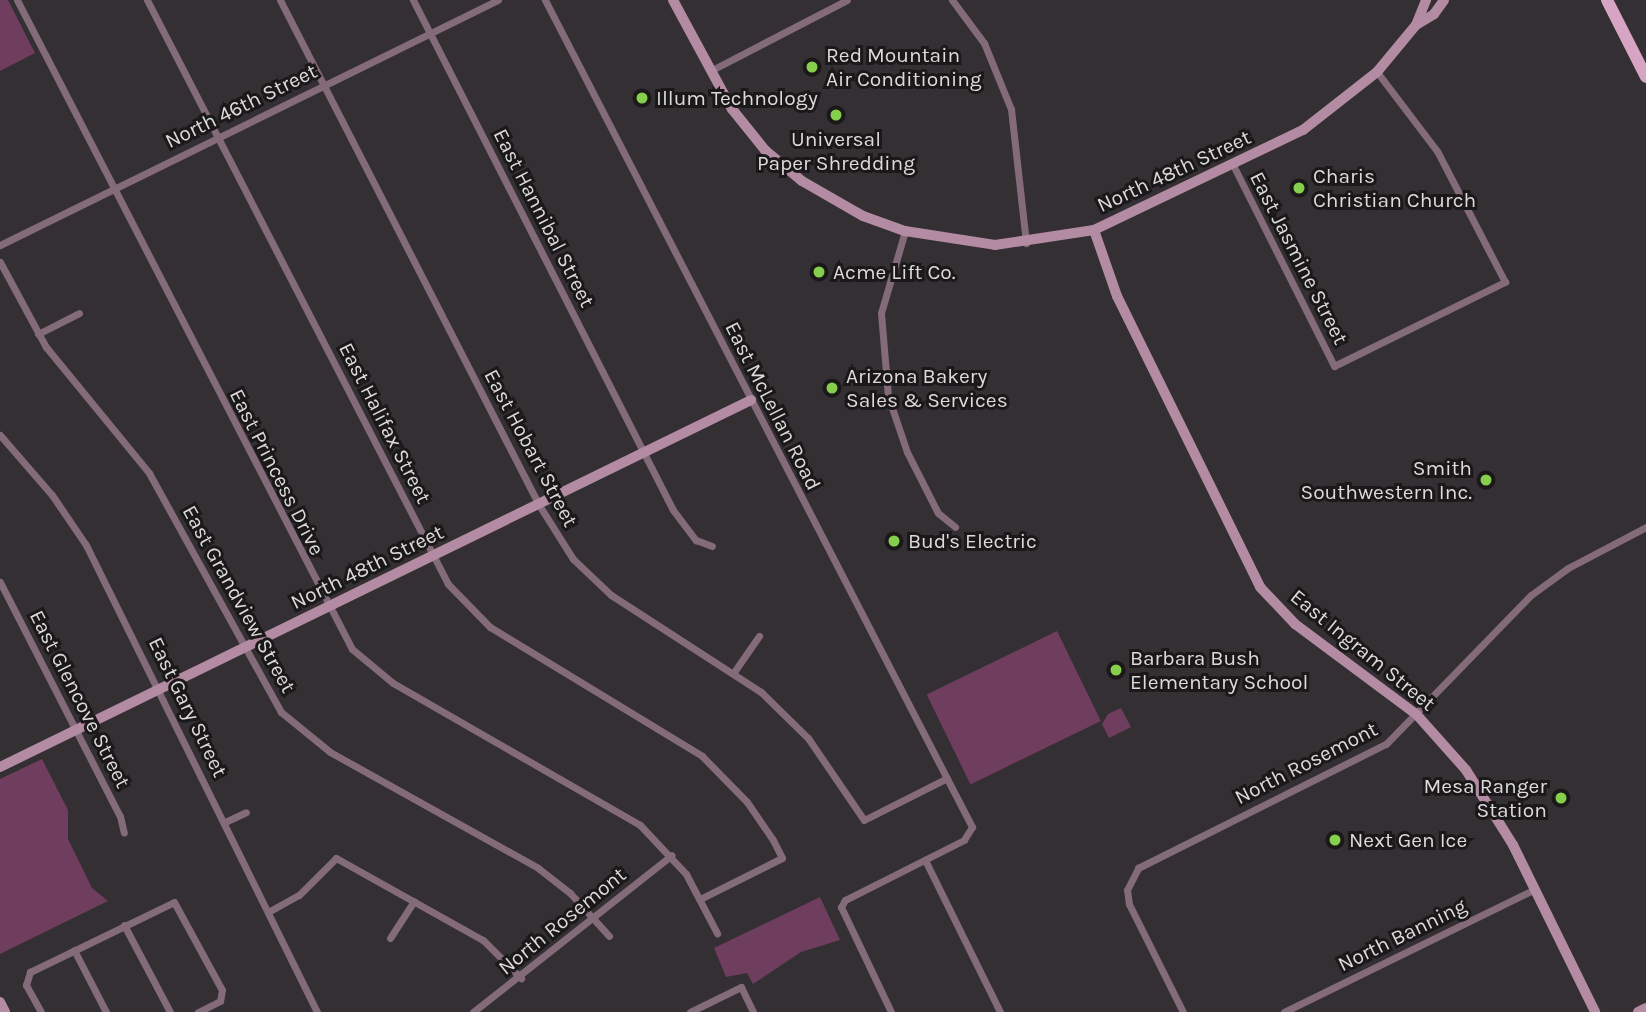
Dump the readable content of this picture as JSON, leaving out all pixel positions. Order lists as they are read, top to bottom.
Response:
{
  "streets": {
    "street": [
      "North 46th Street",
      "North 48th Street",
      "East Hannibal Street",
      "East Jasmine Street",
      "East McLellan Road",
      "East Halifax Street",
      "East Hobart Street",
      "East Princess Drive",
      "East Grandview Street",
      "East Ingram Street",
      "East Glencove Street",
      "East Gary Street",
      "North Rosemont",
      "North Banning"
    ]
  },
  "crossings": [
    ["North 46th Street", "East Hannibal Street"],
    ["North 46th Street", "East Halifax Street"],
    ["North 46th Street", "East Hobart Street"],
    ["North 46th Street", "East Princess Drive"],
    ["North 48th Street", "East Hannibal Street"],
    ["North 48th Street", "East Jasmine Street"],
    ["North 48th Street", "East McLellan Road"],
    ["North 48th Street", "East Halifax Street"],
    ["North 48th Street", "East Hobart Street"],
    ["North 48th Street", "East Princess Drive"],
    ["North 48th Street", "East Grandview Street"],
    ["North 48th Street", "East Ingram Street"],
    ["North 48th Street", "East Glencove Street"],
    ["North 48th Street", "East Gary Street"],
    ["East McLellan Road", "East Hobart Street"],
    ["East Halifax Street", "East Princess Drive"],
    ["East Princess Drive", "North Rosemont"],
    ["East Grandview Street", "North Rosemont"],
    ["East Ingram Street", "North Rosemont"],
    ["East Ingram Street", "North Banning"]
  ],
  "places": [
    "Red Mountain Air Conditioning",
    "Illum Technology",
    "Universal Paper Shredding",
    "Charis Christian Church",
    "Acme Lift Co.",
    "Arizona Bakery Sales & Services",
    "Smith Southwestern Inc.",
    "Bud's Electric",
    "Barbara Bush Elementary School",
    "Mesa Ranger Station",
    "Next Gen Ice"
  ]
}
